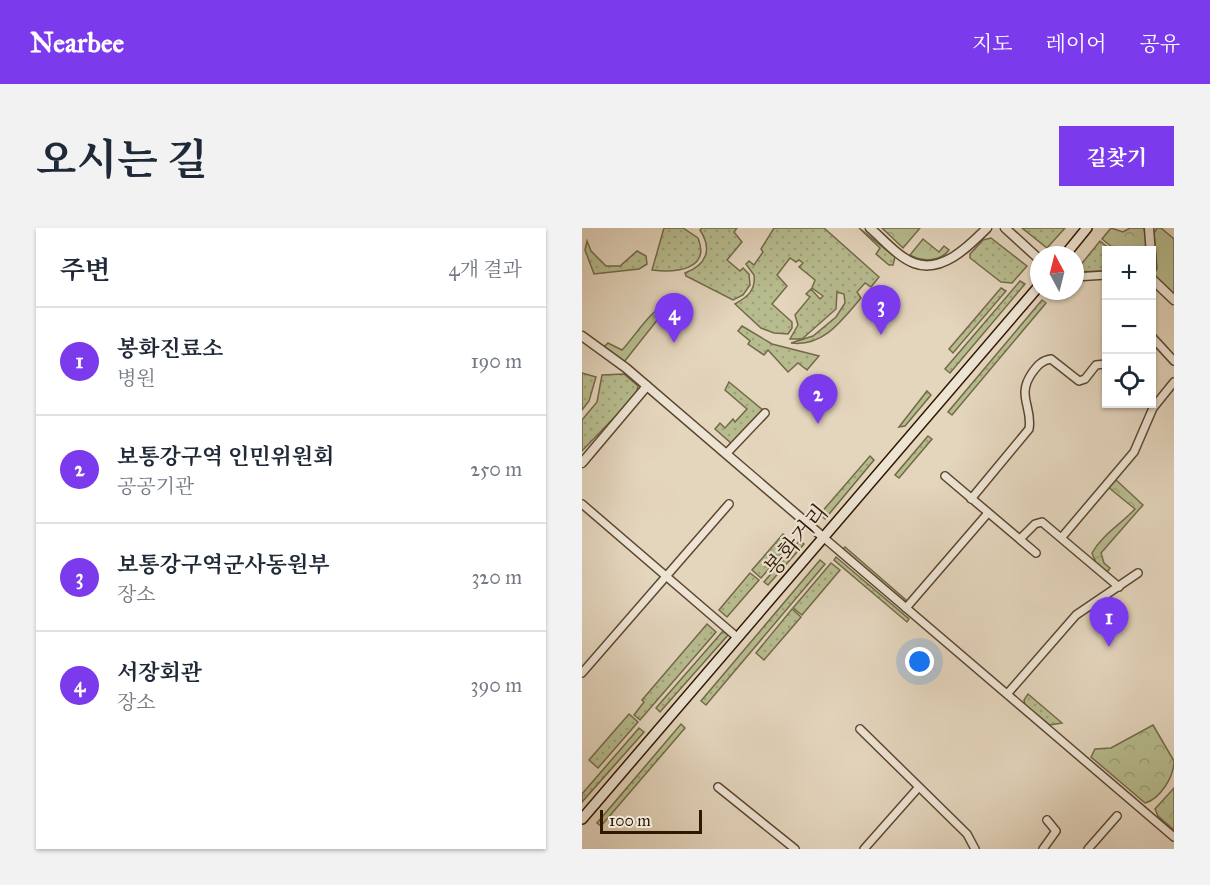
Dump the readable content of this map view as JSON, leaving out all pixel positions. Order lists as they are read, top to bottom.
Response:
{
  "streets": {
    "main road": ["봉화거리"]
  },
  "scale_bar": "100 m",
  "north": "top",
  "page": {
    "header": "Nearbee",
    "nav": ["지도", "레이어", "공유"],
    "title": "오시는 길",
    "buttons": "길찾기",
    "heading": ["주변", "4개 결과"],
    "map_buttons": ["+", "−"],
    "pins": [
      "3",
      "4",
      "2",
      "1"
    ],
    "list": [
      {
        "mark": "1",
        "name": "봉화진료소",
        "note": "병원",
        "value": "190 m"
      },
      {
        "mark": "2",
        "name": "보통강구역 인민위원회",
        "note": "공공기관",
        "value": "250 m"
      },
      {
        "mark": "3",
        "name": "보통강구역군사동원부",
        "note": "장소",
        "value": "320 m"
      },
      {
        "mark": "4",
        "name": "서장회관",
        "note": "장소",
        "value": "390 m"
      }
    ],
    "scale": "100 m"
  }
}
